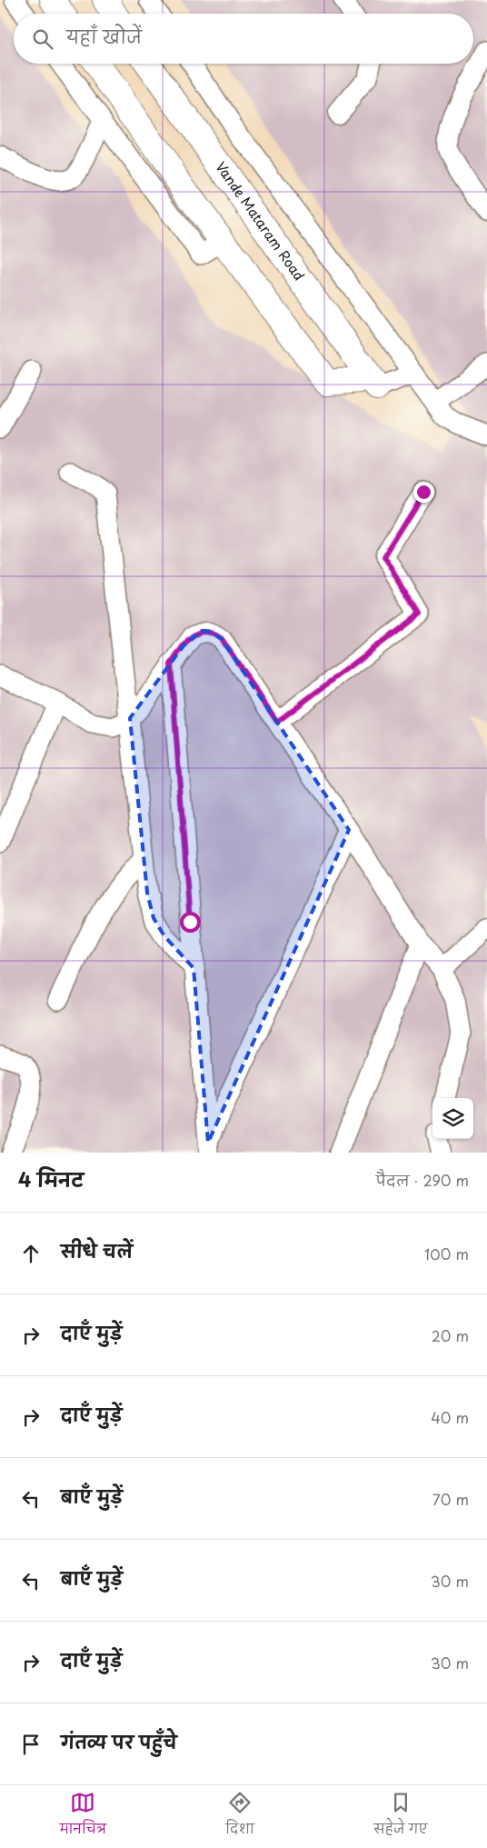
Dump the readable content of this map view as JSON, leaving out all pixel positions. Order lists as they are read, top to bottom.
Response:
{
  "streets": {
    "main road": ["Vande Mataram Road"]
  },
  "page": {
    "search": "यहाँ खोजें",
    "heading": ["4 मिनट", "पैदल · 290 m"],
    "list": [
      ["सीधे चलें", "100 m"],
      ["दाएँ मुड़ें", "20 m"],
      ["दाएँ मुड़ें", "40 m"],
      ["बाएँ मुड़ें", "70 m"],
      ["बाएँ मुड़ें", "30 m"],
      ["दाएँ मुड़ें", "30 m"],
      "गंतव्य पर पहुँचे"
    ],
    "nav": ["मानचित्र", "दिशा", "सहेजे गए"]
  }
}
